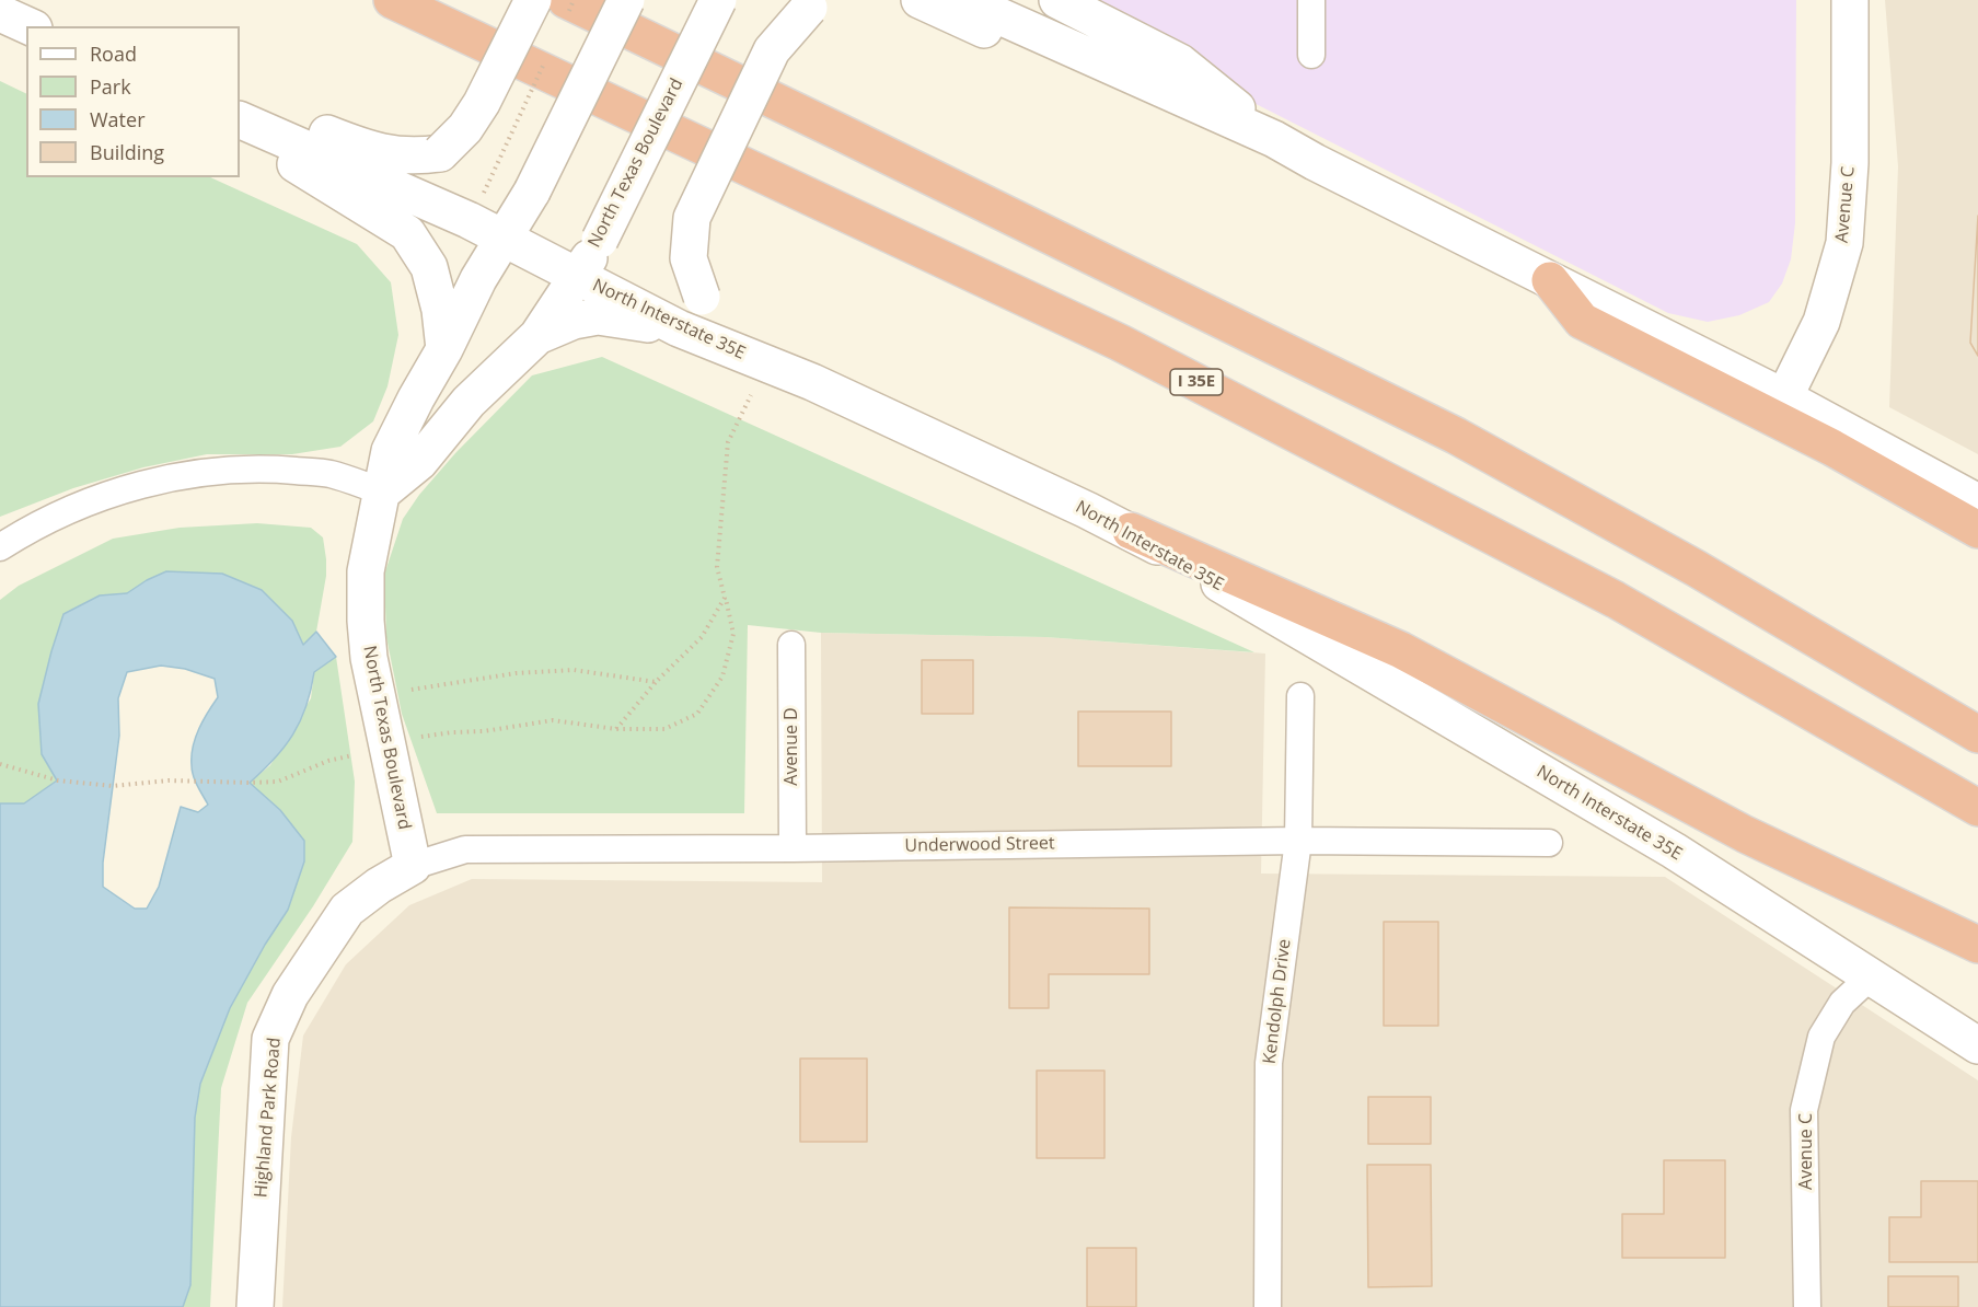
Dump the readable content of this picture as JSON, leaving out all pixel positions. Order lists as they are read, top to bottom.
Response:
{
  "streets": {
    "highway": ["I 35E"],
    "main road": [
      "North Texas Boulevard",
      "Avenue C",
      "North Interstate 35E",
      "Highland Park Road"
    ],
    "street": ["Avenue D", "Underwood Street", "Kendolph Drive"]
  },
  "crossings": [
    ["North Texas Boulevard", "North Interstate 35E"],
    ["North Texas Boulevard", "Underwood Street"],
    ["North Texas Boulevard", "Highland Park Road"],
    ["Avenue C", "North Interstate 35E"],
    ["Avenue D", "Underwood Street"],
    ["Underwood Street", "Kendolph Drive"],
    ["Underwood Street", "Highland Park Road"]
  ],
  "legend": [
    "Road",
    "Park",
    "Water",
    "Building"
  ]
}
